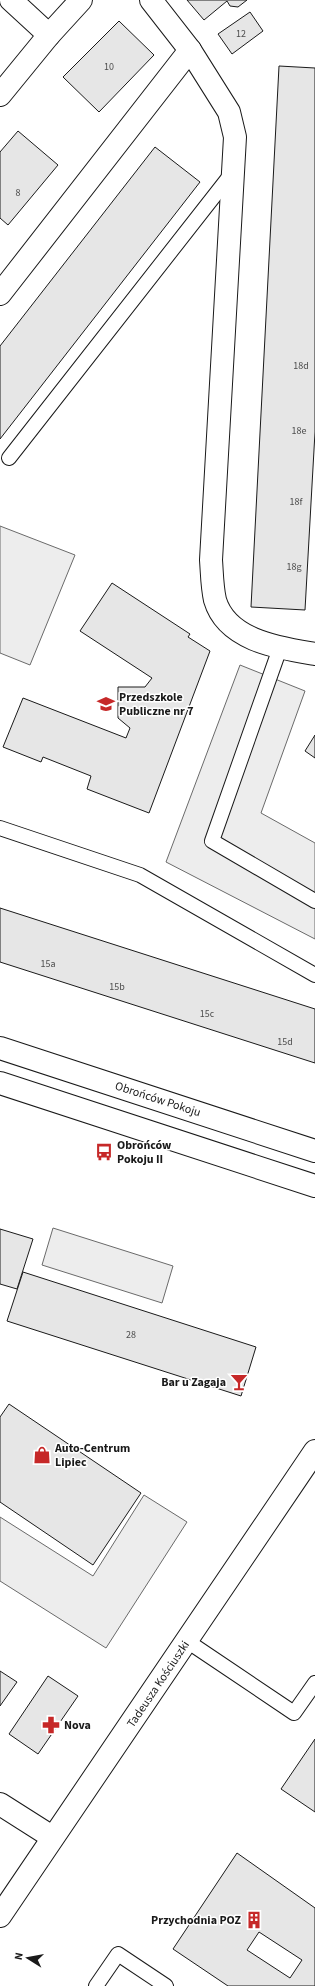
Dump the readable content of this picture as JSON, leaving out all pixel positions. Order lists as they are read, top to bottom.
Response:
{
  "streets": {
    "street": ["Obrońców Pokoju", "Tadeusza Kościuszki"]
  },
  "places": {
    "school or university": ["Przedszkole Publiczne nr 7"],
    "bus stop": ["Obrońców Pokoju II"],
    "bar": ["Bar u Zagaja"],
    "shop": ["Auto-Centrum Lipiec"],
    "pharmacy": ["Nova"],
    "building": ["Przychodnia POZ"]
  },
  "house_numbers": [
    "12",
    "10",
    "8",
    "18d",
    "18e",
    "18f",
    "18g",
    "15a",
    "15b",
    "15c",
    "15d",
    "28"
  ],
  "north": "left"
}
